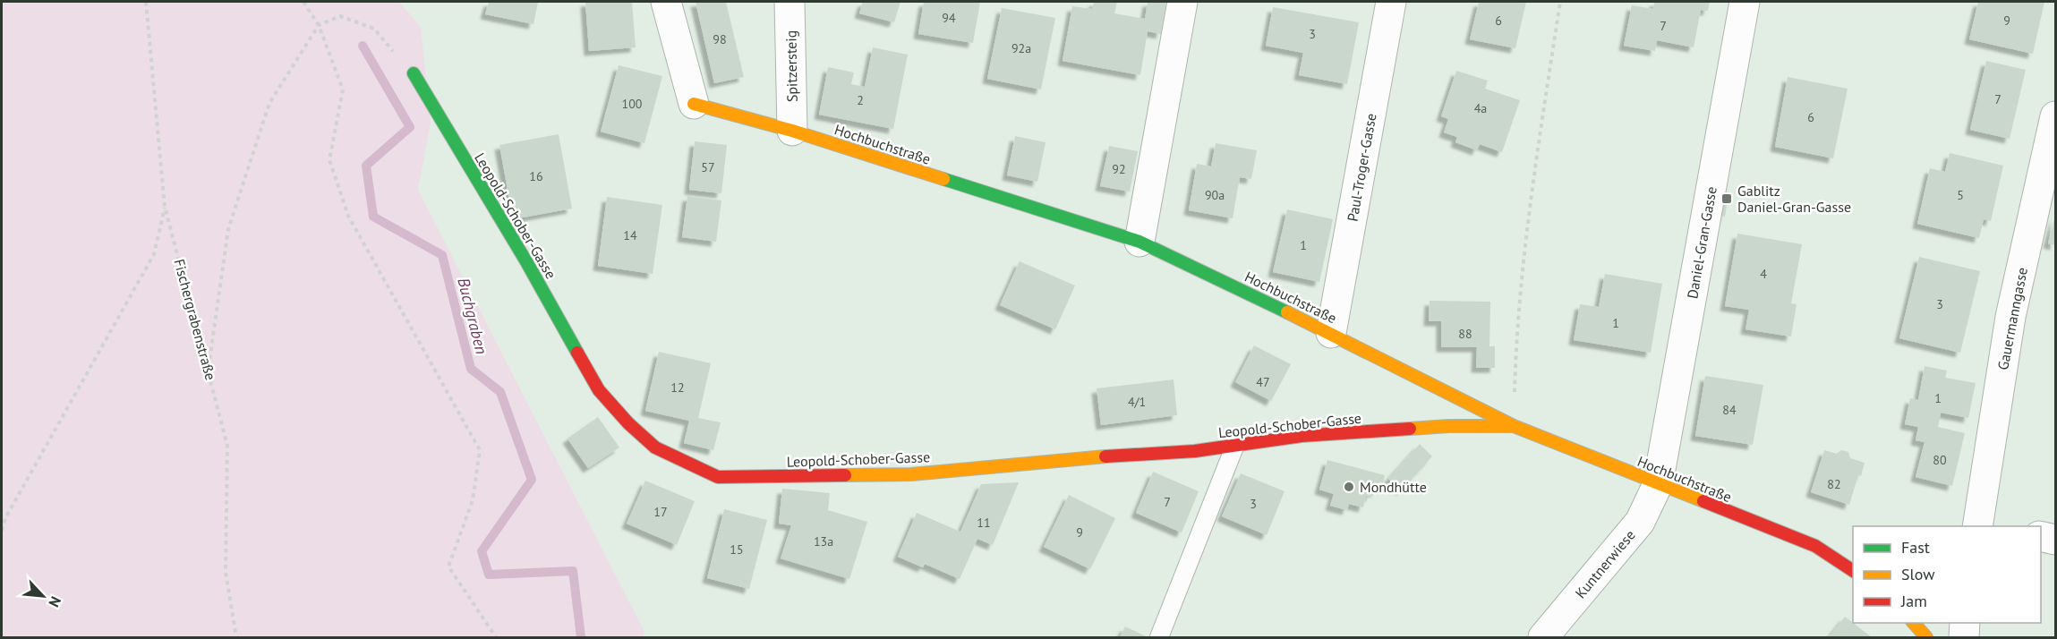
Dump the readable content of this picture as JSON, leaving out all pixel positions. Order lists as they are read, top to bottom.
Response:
{
  "streets": {
    "street": [
      "Spitzersteig",
      "Hochbuchstraße",
      "Paul-Troger-Gasse",
      "Leopold-Schober-Gasse",
      "Daniel-Gran-Gasse",
      "Gauermanngasse",
      "Kuntnerwiese"
    ],
    "path": ["Fischergrabenstraße"]
  },
  "crossings": [
    ["Spitzersteig", "Hochbuchstraße"],
    ["Hochbuchstraße", "Paul-Troger-Gasse"],
    ["Hochbuchstraße", "Leopold-Schober-Gasse"],
    ["Hochbuchstraße", "Daniel-Gran-Gasse"],
    ["Hochbuchstraße", "Kuntnerwiese"],
    ["Daniel-Gran-Gasse", "Kuntnerwiese"]
  ],
  "water": ["Buchgraben"],
  "places": {
    "transit": ["Gablitz Daniel-Gran-Gasse"],
    "other": ["Mondhütte"]
  },
  "house_numbers": [
    "94",
    "6",
    "9",
    "7",
    "3",
    "98",
    "92a",
    "7",
    "2",
    "100",
    "4a",
    "6",
    "57",
    "92",
    "16",
    "90a",
    "5",
    "14",
    "1",
    "4",
    "3",
    "1",
    "88",
    "47",
    "12",
    "1",
    "4/1",
    "84",
    "80",
    "82",
    "7",
    "3",
    "17",
    "11",
    "9",
    "13a",
    "15"
  ],
  "legend": ["Fast", "Slow", "Jam"],
  "north": "bottom right"
}
